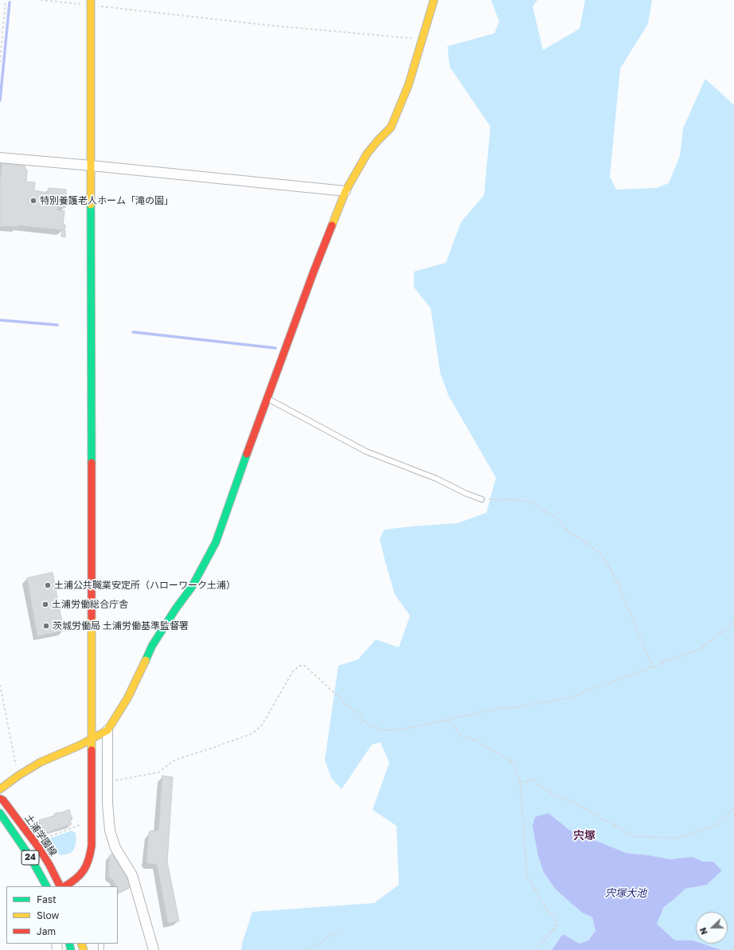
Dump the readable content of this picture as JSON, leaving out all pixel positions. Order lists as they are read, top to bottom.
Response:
{
  "streets": {
    "street": ["土浦学園線", "24"]
  },
  "districts": ["宍塚"],
  "water": ["宍塚大池"],
  "places": [
    "特別養護老人ホーム「滝の園」",
    "土浦公共職業安定所（ハローワーク土浦）",
    "土浦労働総合庁舎",
    "茨城労働局 土浦労働基準監督署"
  ],
  "legend": ["Fast", "Slow", "Jam"],
  "north": "left"
}
